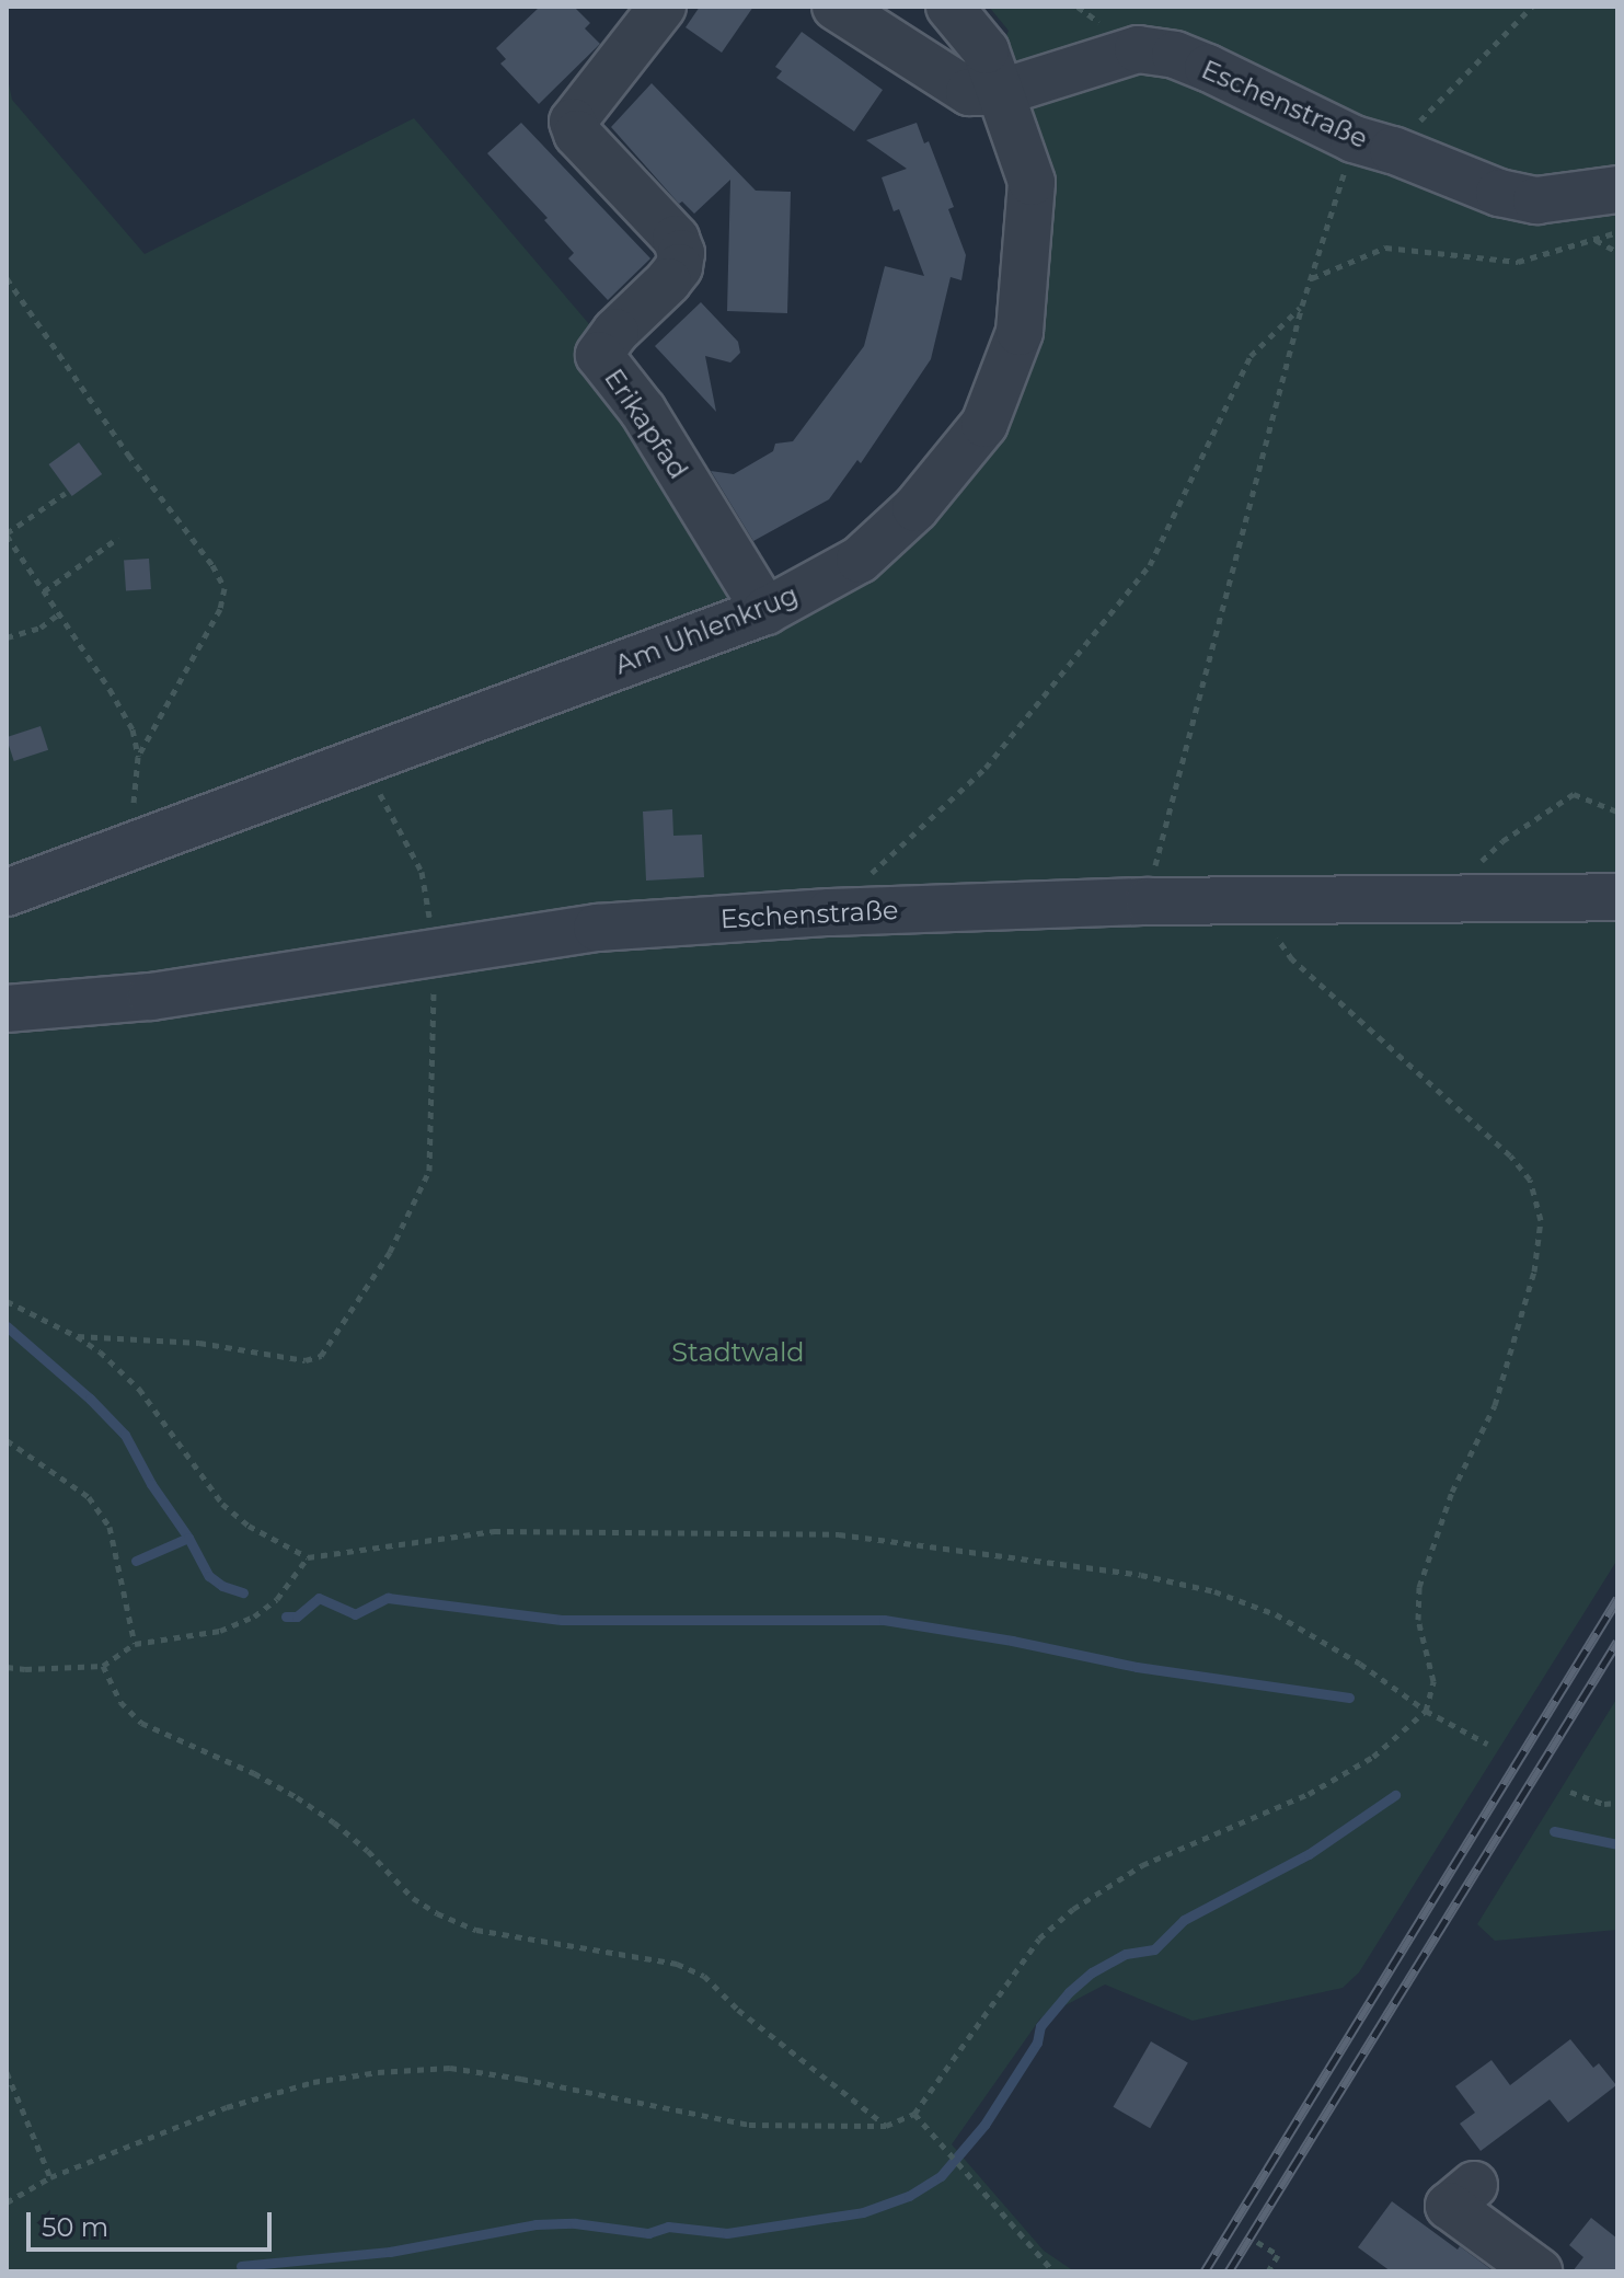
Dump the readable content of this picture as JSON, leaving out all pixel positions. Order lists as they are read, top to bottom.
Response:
{
  "streets": {
    "street": ["Eschenstraße", "Erikapfad", "Am Uhlenkrug"]
  },
  "crossings": [
    ["Eschenstraße", "Am Uhlenkrug"],
    ["Erikapfad", "Am Uhlenkrug"]
  ],
  "parks": ["Stadtwald"],
  "scale_bar": "50 m"
}
